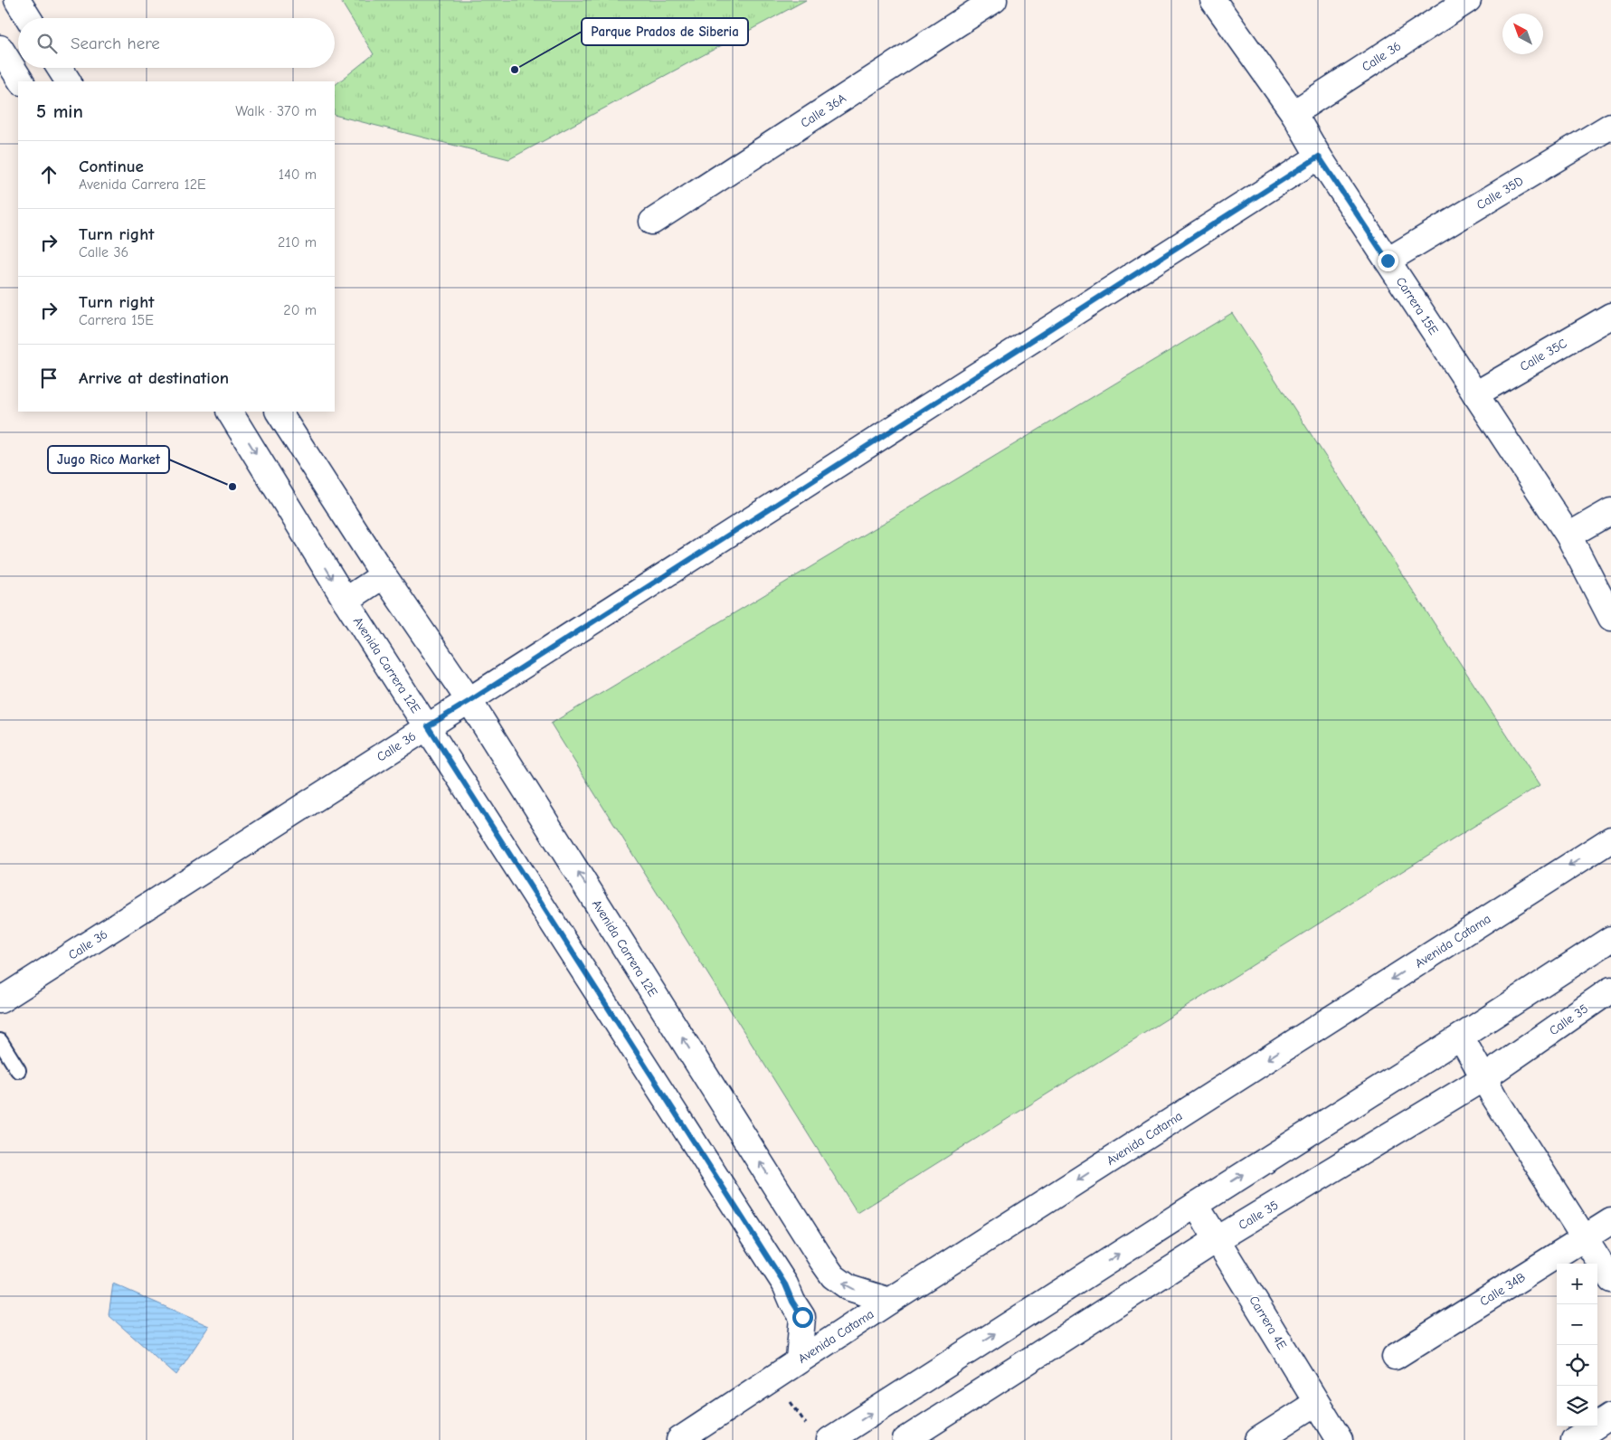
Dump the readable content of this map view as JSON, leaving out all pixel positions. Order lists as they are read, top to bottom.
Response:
{
  "streets": {
    "street": [
      "Calle 36",
      "Calle 36A",
      "Calle 35D",
      "Carrera 15E",
      "Calle 35C",
      "Avenida Carrera 12E",
      "Avenida Catama",
      "Calle 35",
      "Calle 34B",
      "Carrera 4E"
    ]
  },
  "crossings": [
    ["Calle 36", "Carrera 15E"],
    ["Calle 36", "Avenida Carrera 12E"],
    ["Calle 35D", "Carrera 15E"],
    ["Carrera 15E", "Calle 35C"],
    ["Avenida Carrera 12E", "Avenida Catama"],
    ["Calle 35", "Carrera 4E"]
  ],
  "places": ["Parque Prados de Siberia", "Jugo Rico Market"],
  "north": "top left",
  "page": {
    "search": "Search here",
    "heading": ["5 min", "Walk · 370 m"],
    "list": [
      ["Continue", "Avenida Carrera 12E", "140 m"],
      ["Turn right", "Calle 36", "210 m"],
      ["Turn right", "Carrera 15E", "20 m"],
      "Arrive at destination"
    ],
    "map_buttons": ["+", "−"]
  }
}
